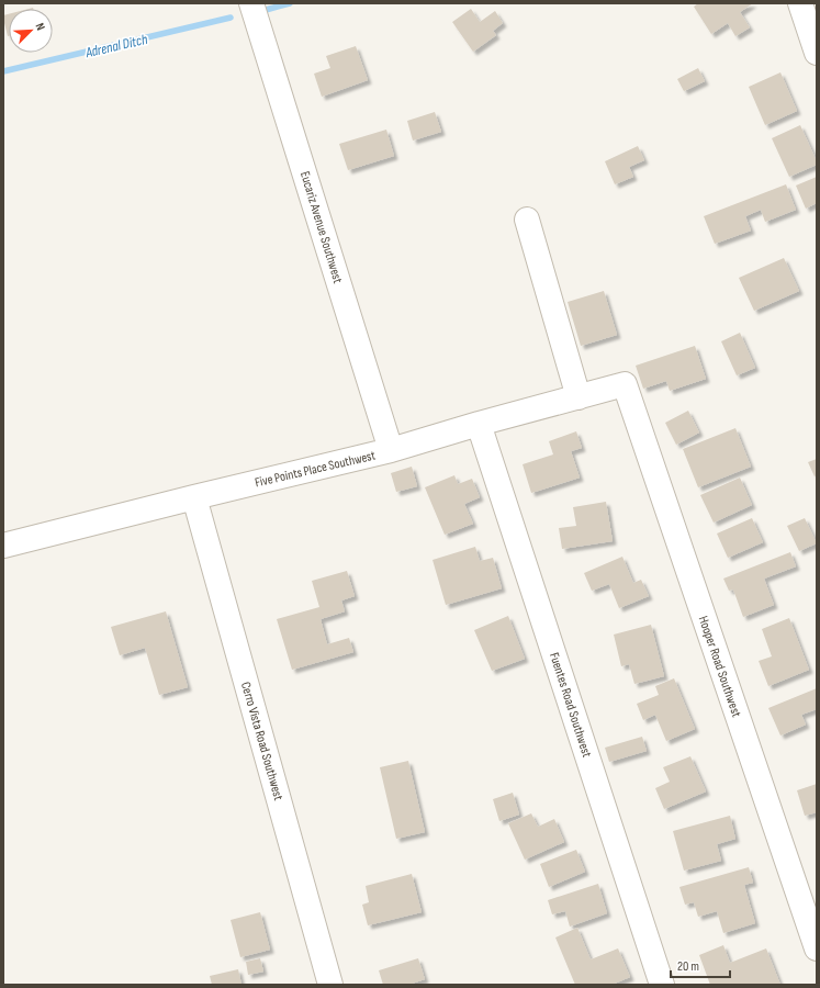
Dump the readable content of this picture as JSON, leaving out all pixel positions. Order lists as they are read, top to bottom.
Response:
{
  "streets": {
    "street": [
      "Eucariz Avenue Southwest",
      "Five Points Place Southwest",
      "Hooper Road Southwest",
      "Fuentes Road Southwest",
      "Cerro Vista Road Southwest"
    ]
  },
  "crossings": [
    ["Eucariz Avenue Southwest", "Five Points Place Southwest"],
    ["Five Points Place Southwest", "Hooper Road Southwest"],
    ["Five Points Place Southwest", "Fuentes Road Southwest"],
    ["Five Points Place Southwest", "Cerro Vista Road Southwest"]
  ],
  "water": ["Adrenal Ditch"],
  "scale_bar": "20 m",
  "north": "top right"
}
